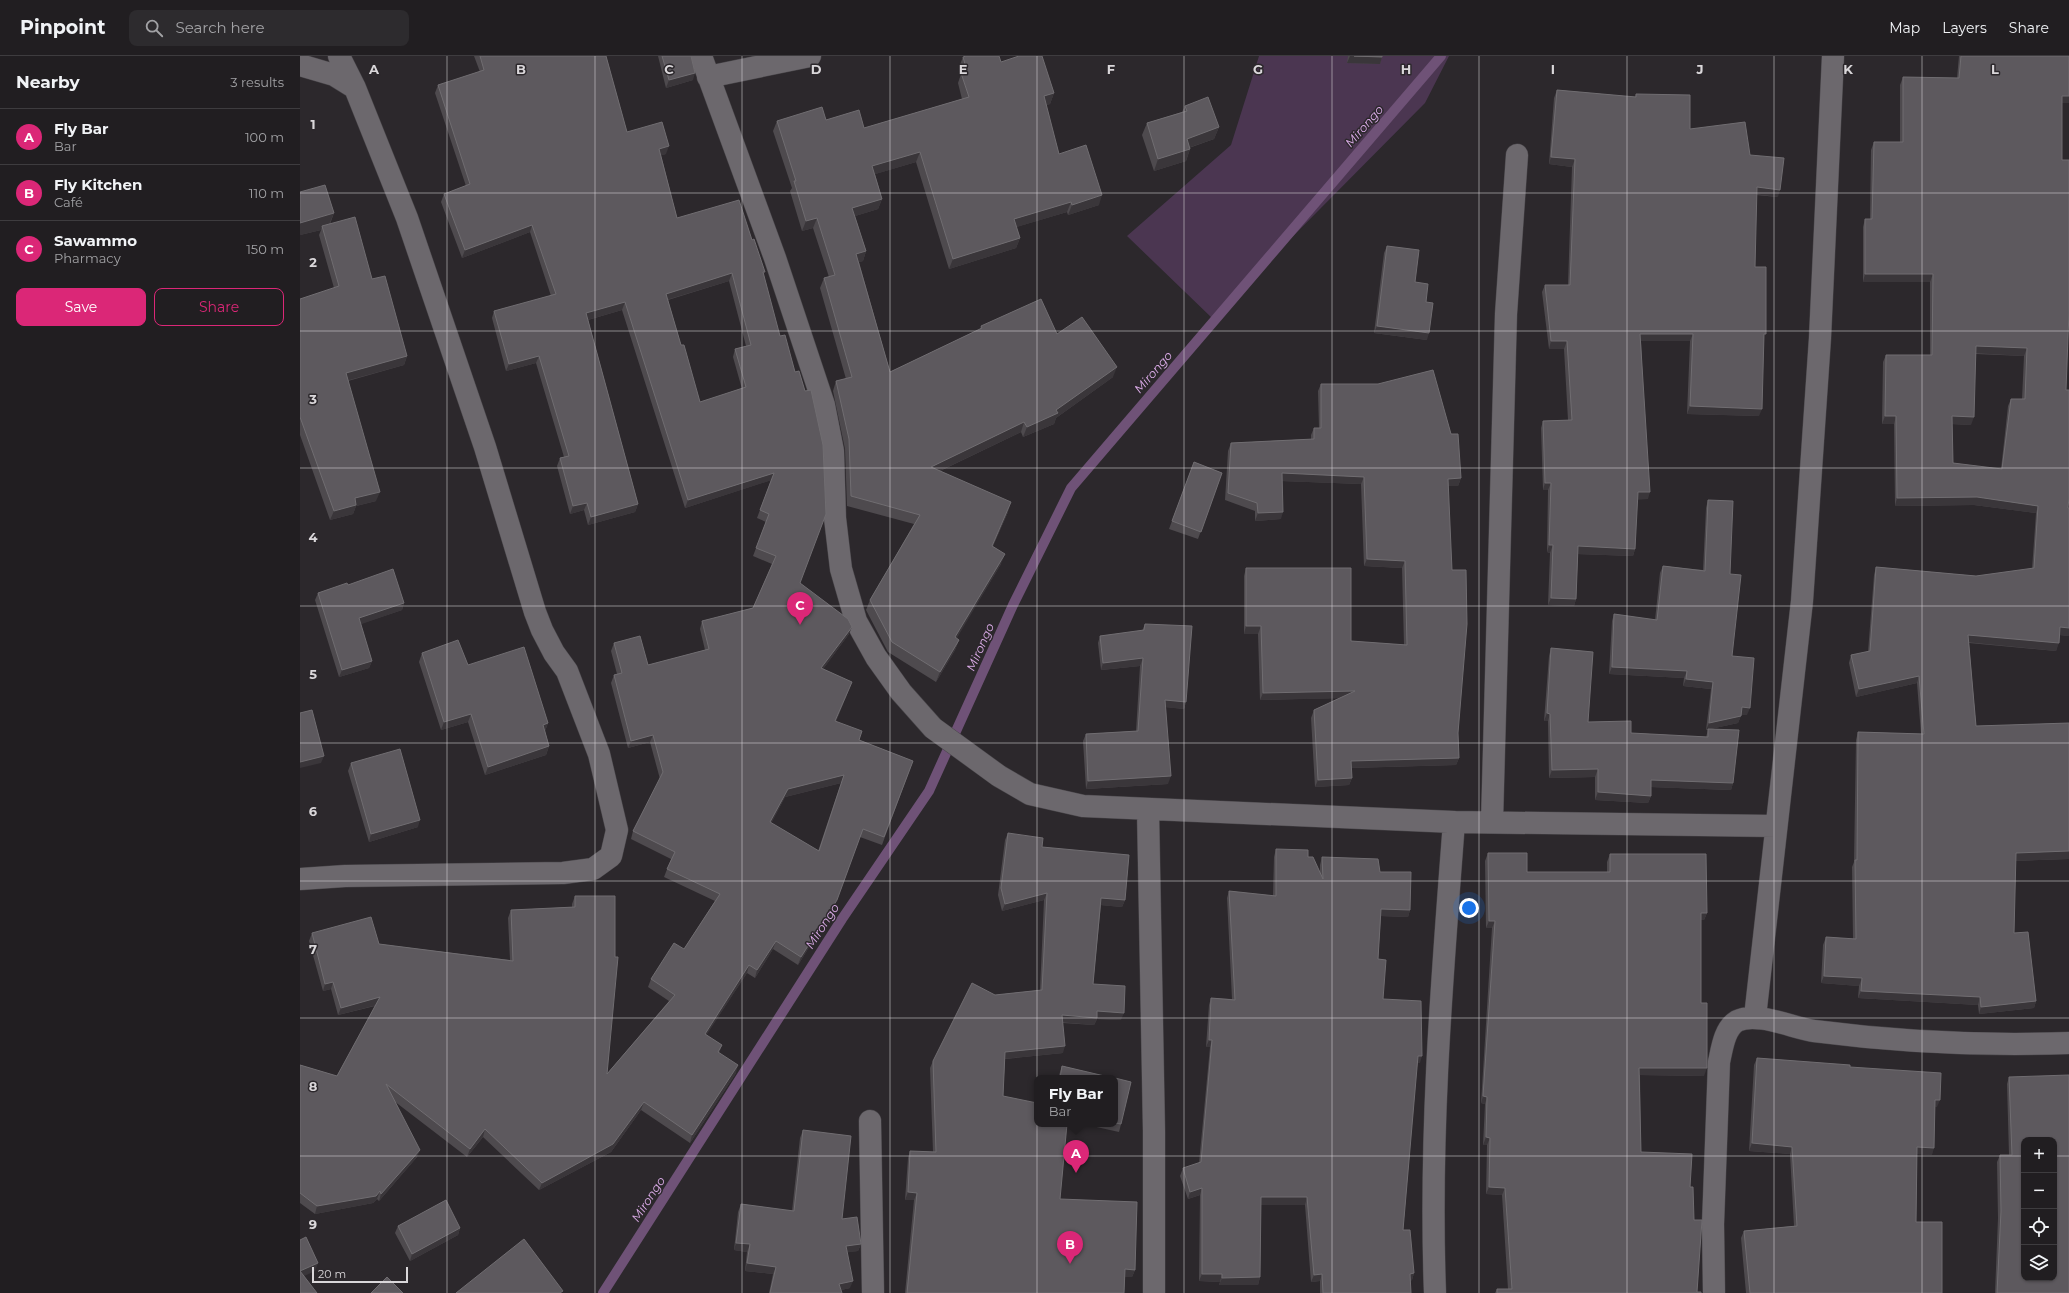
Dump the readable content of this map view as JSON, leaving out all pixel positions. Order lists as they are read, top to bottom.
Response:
{
  "water": ["Mirongo"],
  "scale_bar": "20 m",
  "page": {
    "header": "Pinpoint",
    "search": "Search here",
    "nav": ["Map", "Layers", "Share"],
    "heading": ["Nearby", "3 results"],
    "list": [
      {
        "mark": "A",
        "name": "Fly Bar",
        "note": "Bar",
        "value": "100 m"
      },
      {
        "mark": "B",
        "name": "Fly Kitchen",
        "note": "Café",
        "value": "110 m"
      },
      {
        "mark": "C",
        "name": "Sawammo",
        "note": "Pharmacy",
        "value": "150 m"
      }
    ],
    "buttons": ["Save", "Share"],
    "pins": ["C", "A", "B"],
    "popup": ["Fly Bar", "Bar"],
    "map_buttons": ["+", "−"],
    "scale": "20 m"
  },
  "grid": {
    "columns": [
      "A",
      "B",
      "C",
      "D",
      "E",
      "F",
      "G",
      "H",
      "I",
      "J",
      "K",
      "L"
    ],
    "rows": [
      "1",
      "2",
      "3",
      "4",
      "5",
      "6",
      "7",
      "8",
      "9"
    ]
  }
}
